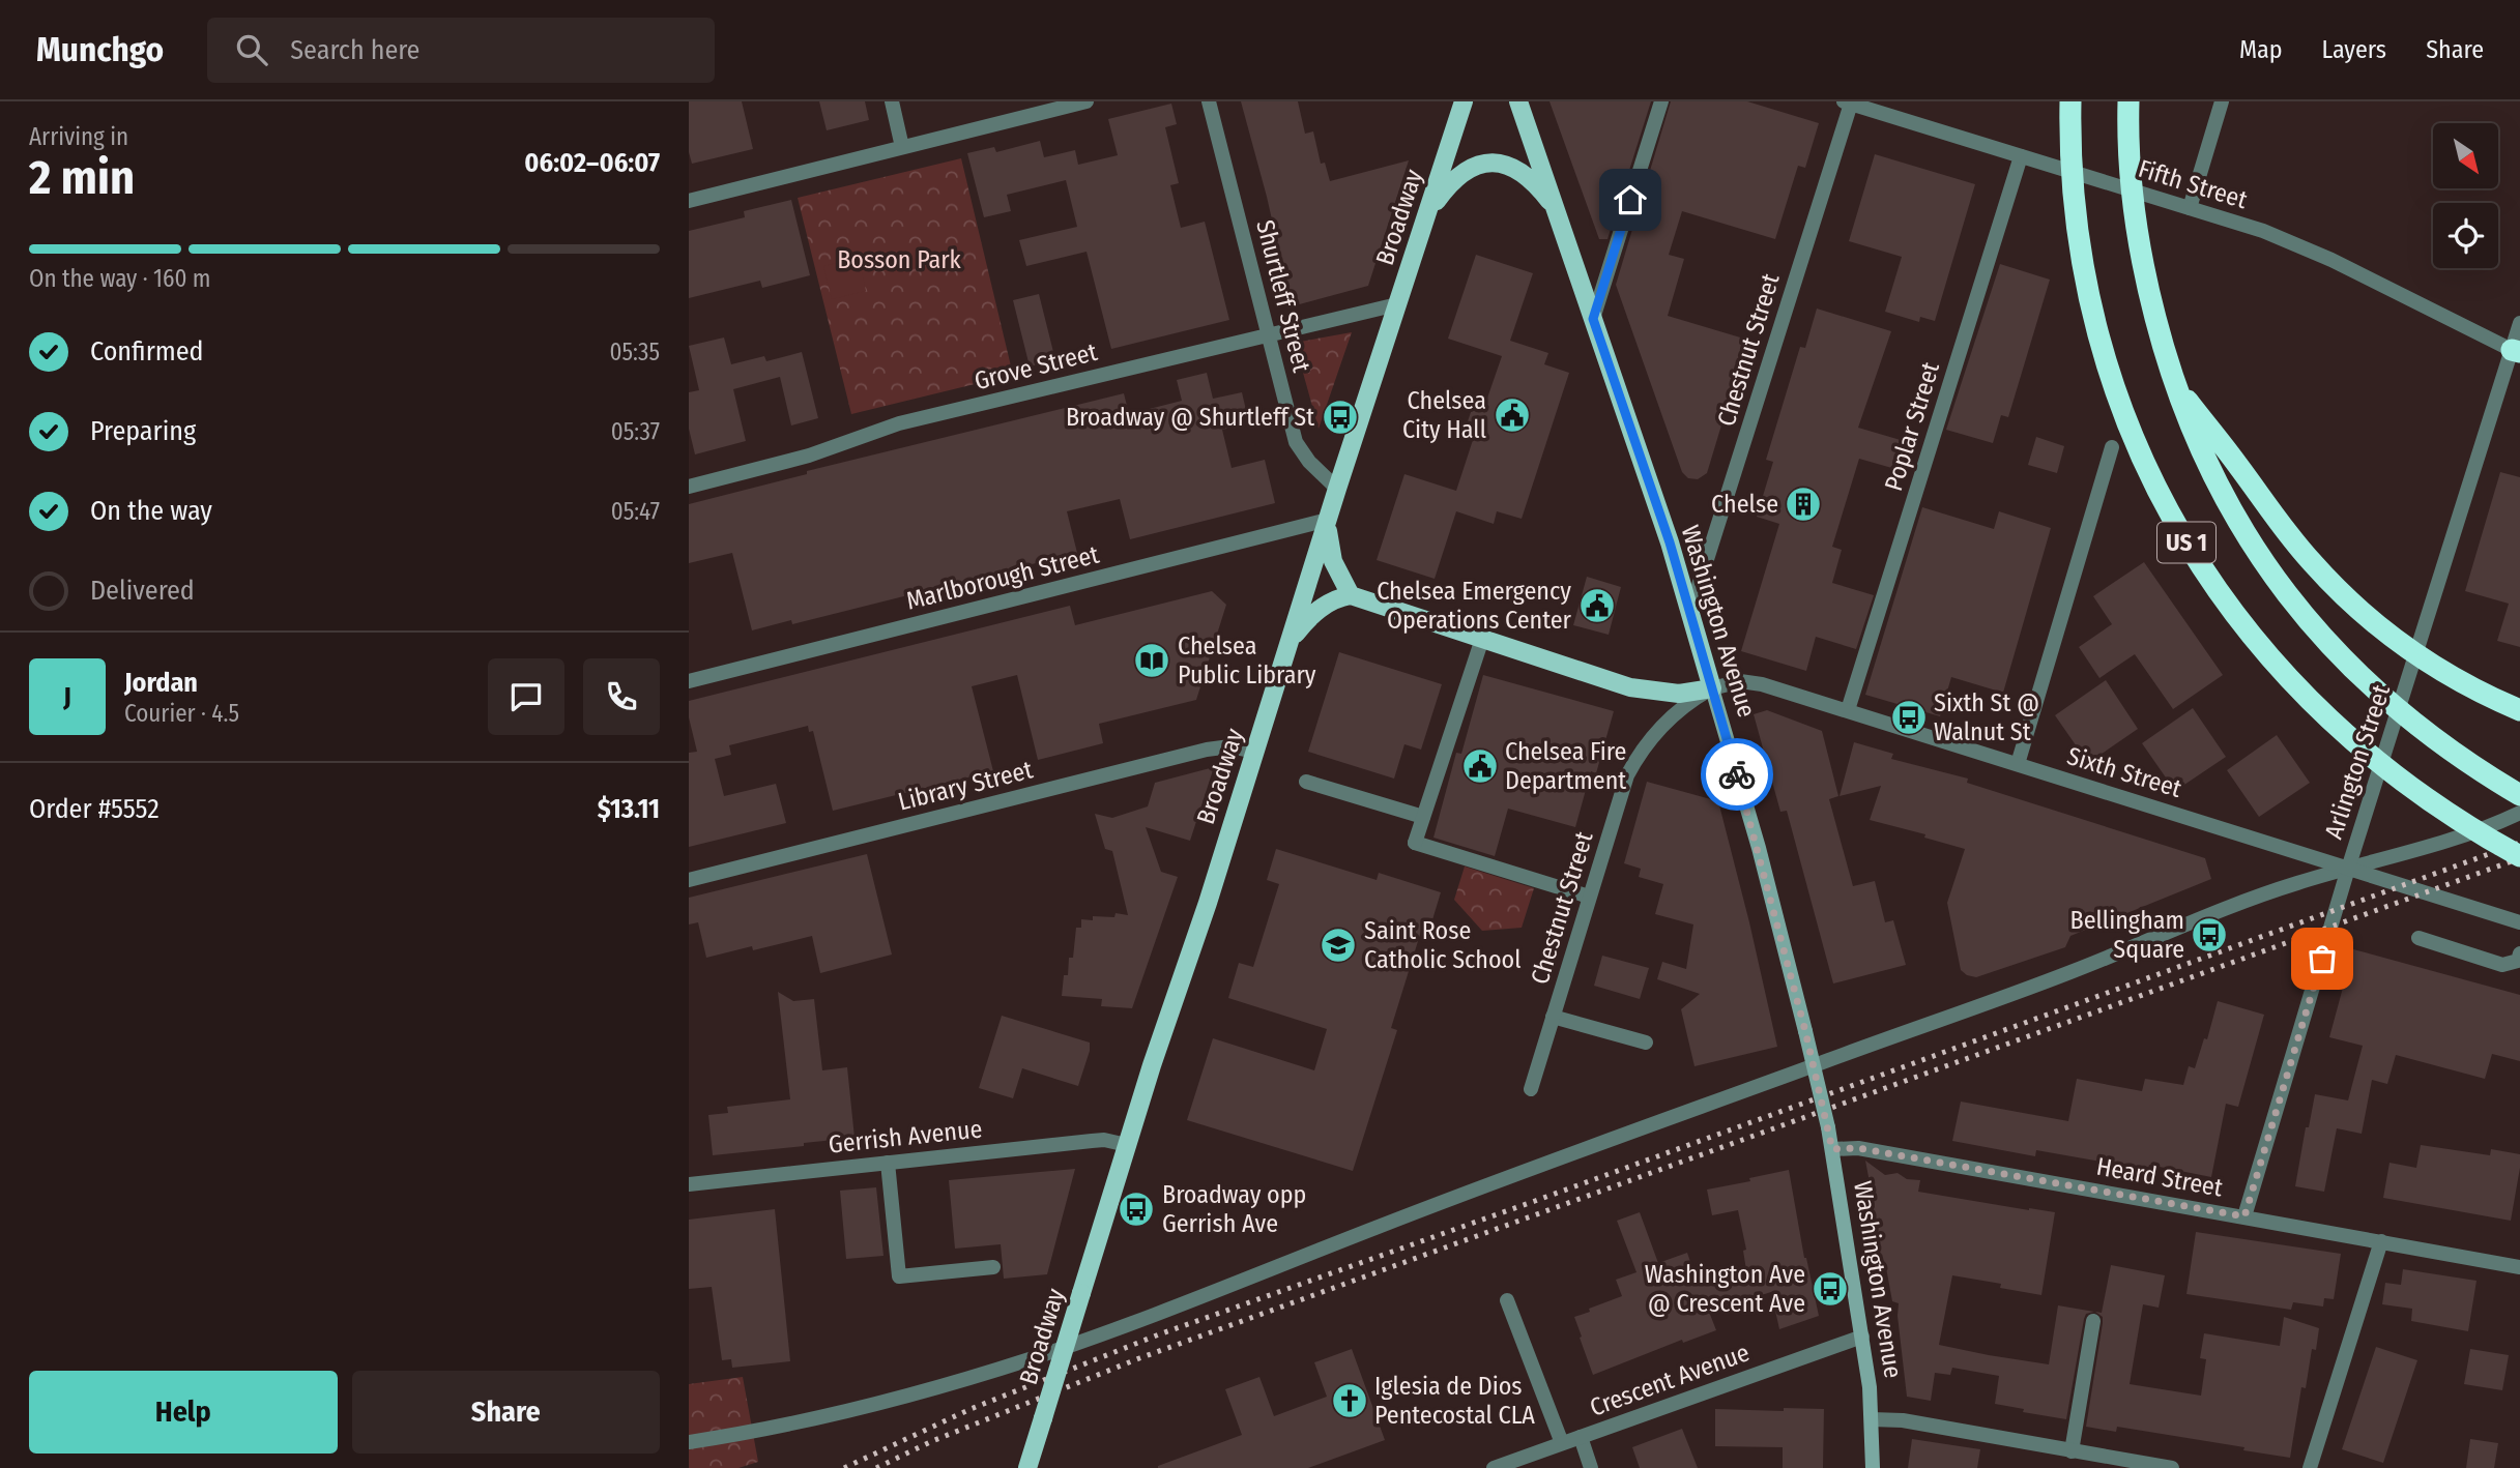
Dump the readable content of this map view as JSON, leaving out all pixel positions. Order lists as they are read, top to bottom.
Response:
{
  "streets": {
    "highway": ["US 1"],
    "main road": ["Broadway", "Washington Avenue"],
    "street": [
      "Fifth Street",
      "Shurtleff Street",
      "Chestnut Street",
      "Grove Street",
      "Poplar Street",
      "Marlborough Street",
      "Arlington Street",
      "Sixth Street",
      "Library Street",
      "Gerrish Avenue",
      "Heard Street",
      "Crescent Avenue"
    ]
  },
  "crossings": [
    ["Fifth Street", "Chestnut Street"],
    ["Fifth Street", "Poplar Street"],
    ["Fifth Street", "Arlington Street"],
    ["Broadway", "Shurtleff Street"],
    ["Broadway", "Grove Street"],
    ["Broadway", "Marlborough Street"],
    ["Broadway", "Library Street"],
    ["Broadway", "Gerrish Avenue"],
    ["Shurtleff Street", "Grove Street"],
    ["Chestnut Street", "Washington Avenue"],
    ["Chestnut Street", "Sixth Street"],
    ["Poplar Street", "Sixth Street"],
    ["Washington Avenue", "Sixth Street"],
    ["Washington Avenue", "Heard Street"],
    ["Washington Avenue", "Crescent Avenue"],
    ["Arlington Street", "Sixth Street"],
    ["Arlington Street", "Heard Street"]
  ],
  "parks": ["Bosson Park"],
  "places": {
    "public building": ["Chelsea City Hall", "Chelsea Emergency Operations Center", "Chelsea Fire Department"],
    "bus stop": [
      "Broadway @ Shurtleff St",
      "Sixth St @ Walnut St",
      "Bellingham Square",
      "Broadway opp Gerrish Ave",
      "Washington Ave @ Crescent Ave"
    ],
    "building": ["Chelse"],
    "library": ["Chelsea Public Library"],
    "school or university": ["Saint Rose Catholic School"],
    "church": ["Iglesia de Dios Pentecostal CLA"]
  },
  "north": "bottom right",
  "page": {
    "header": "Munchgo",
    "search": "Search here",
    "nav": ["Map", "Layers", "Share"],
    "heading": ["2 min", "Arriving in", "06:02–06:07"],
    "panel": [
      "Jordan",
      "Courier · 4.5",
      "Order #5552",
      "$13.11"
    ],
    "bar": "On the way · 160 m",
    "list": [
      ["Confirmed", "05:35"],
      ["Preparing", "05:37"],
      ["On the way", "05:47"],
      "Delivered"
    ],
    "round": "J",
    "buttons": ["Help", "Share"]
  }
}
